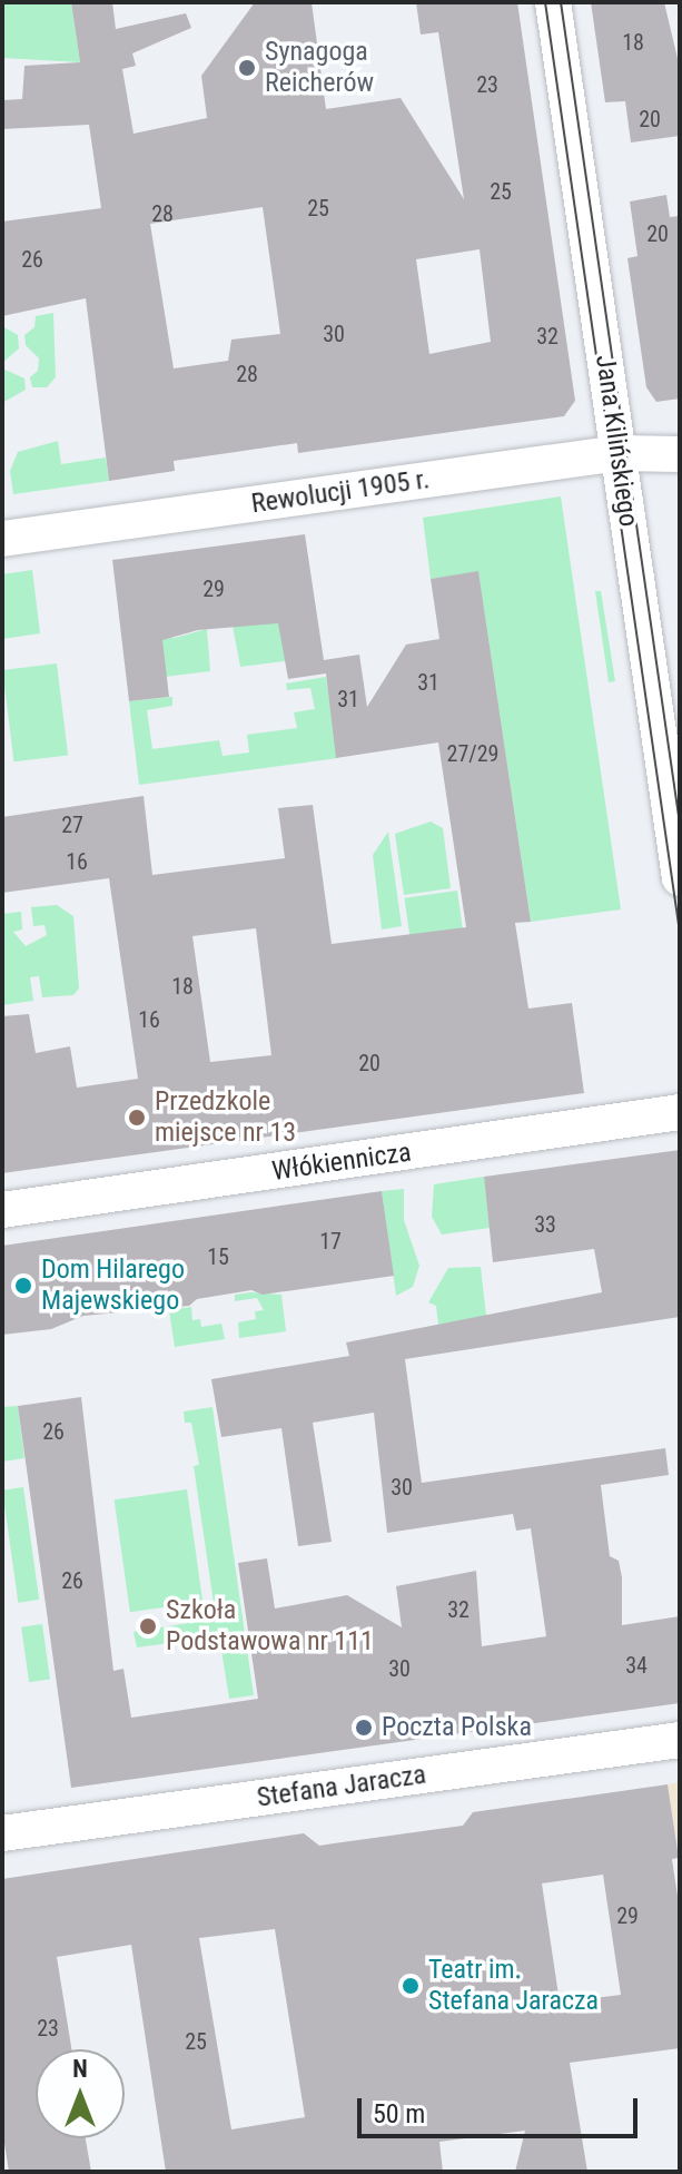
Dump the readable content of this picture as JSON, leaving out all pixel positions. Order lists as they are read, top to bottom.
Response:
{
  "streets": {
    "street": [
      "Jana Kilińskiego",
      "Rewolucji 1905 r.",
      "Włókiennicza",
      "Stefana Jaracza"
    ]
  },
  "crossings": [
    ["Jana Kilińskiego", "Rewolucji 1905 r."]
  ],
  "places": [
    "Synagoga Reicherów",
    "Przedzkole miejsce nr 13",
    "Dom Hilarego Majewskiego",
    "Szkoła Podstawowa nr 111",
    "Poczta Polska",
    "Teatr im. Stefana Jaracza"
  ],
  "house_numbers": [
    "18",
    "23",
    "20",
    "25",
    "25",
    "28",
    "20",
    "26",
    "30",
    "32",
    "28",
    "29",
    "31",
    "31",
    "27/29",
    "27",
    "16",
    "18",
    "16",
    "20",
    "33",
    "17",
    "15",
    "26",
    "30",
    "26",
    "32",
    "34",
    "30",
    "29",
    "23",
    "25"
  ],
  "scale_bar": "50 m",
  "north": "top"
}
